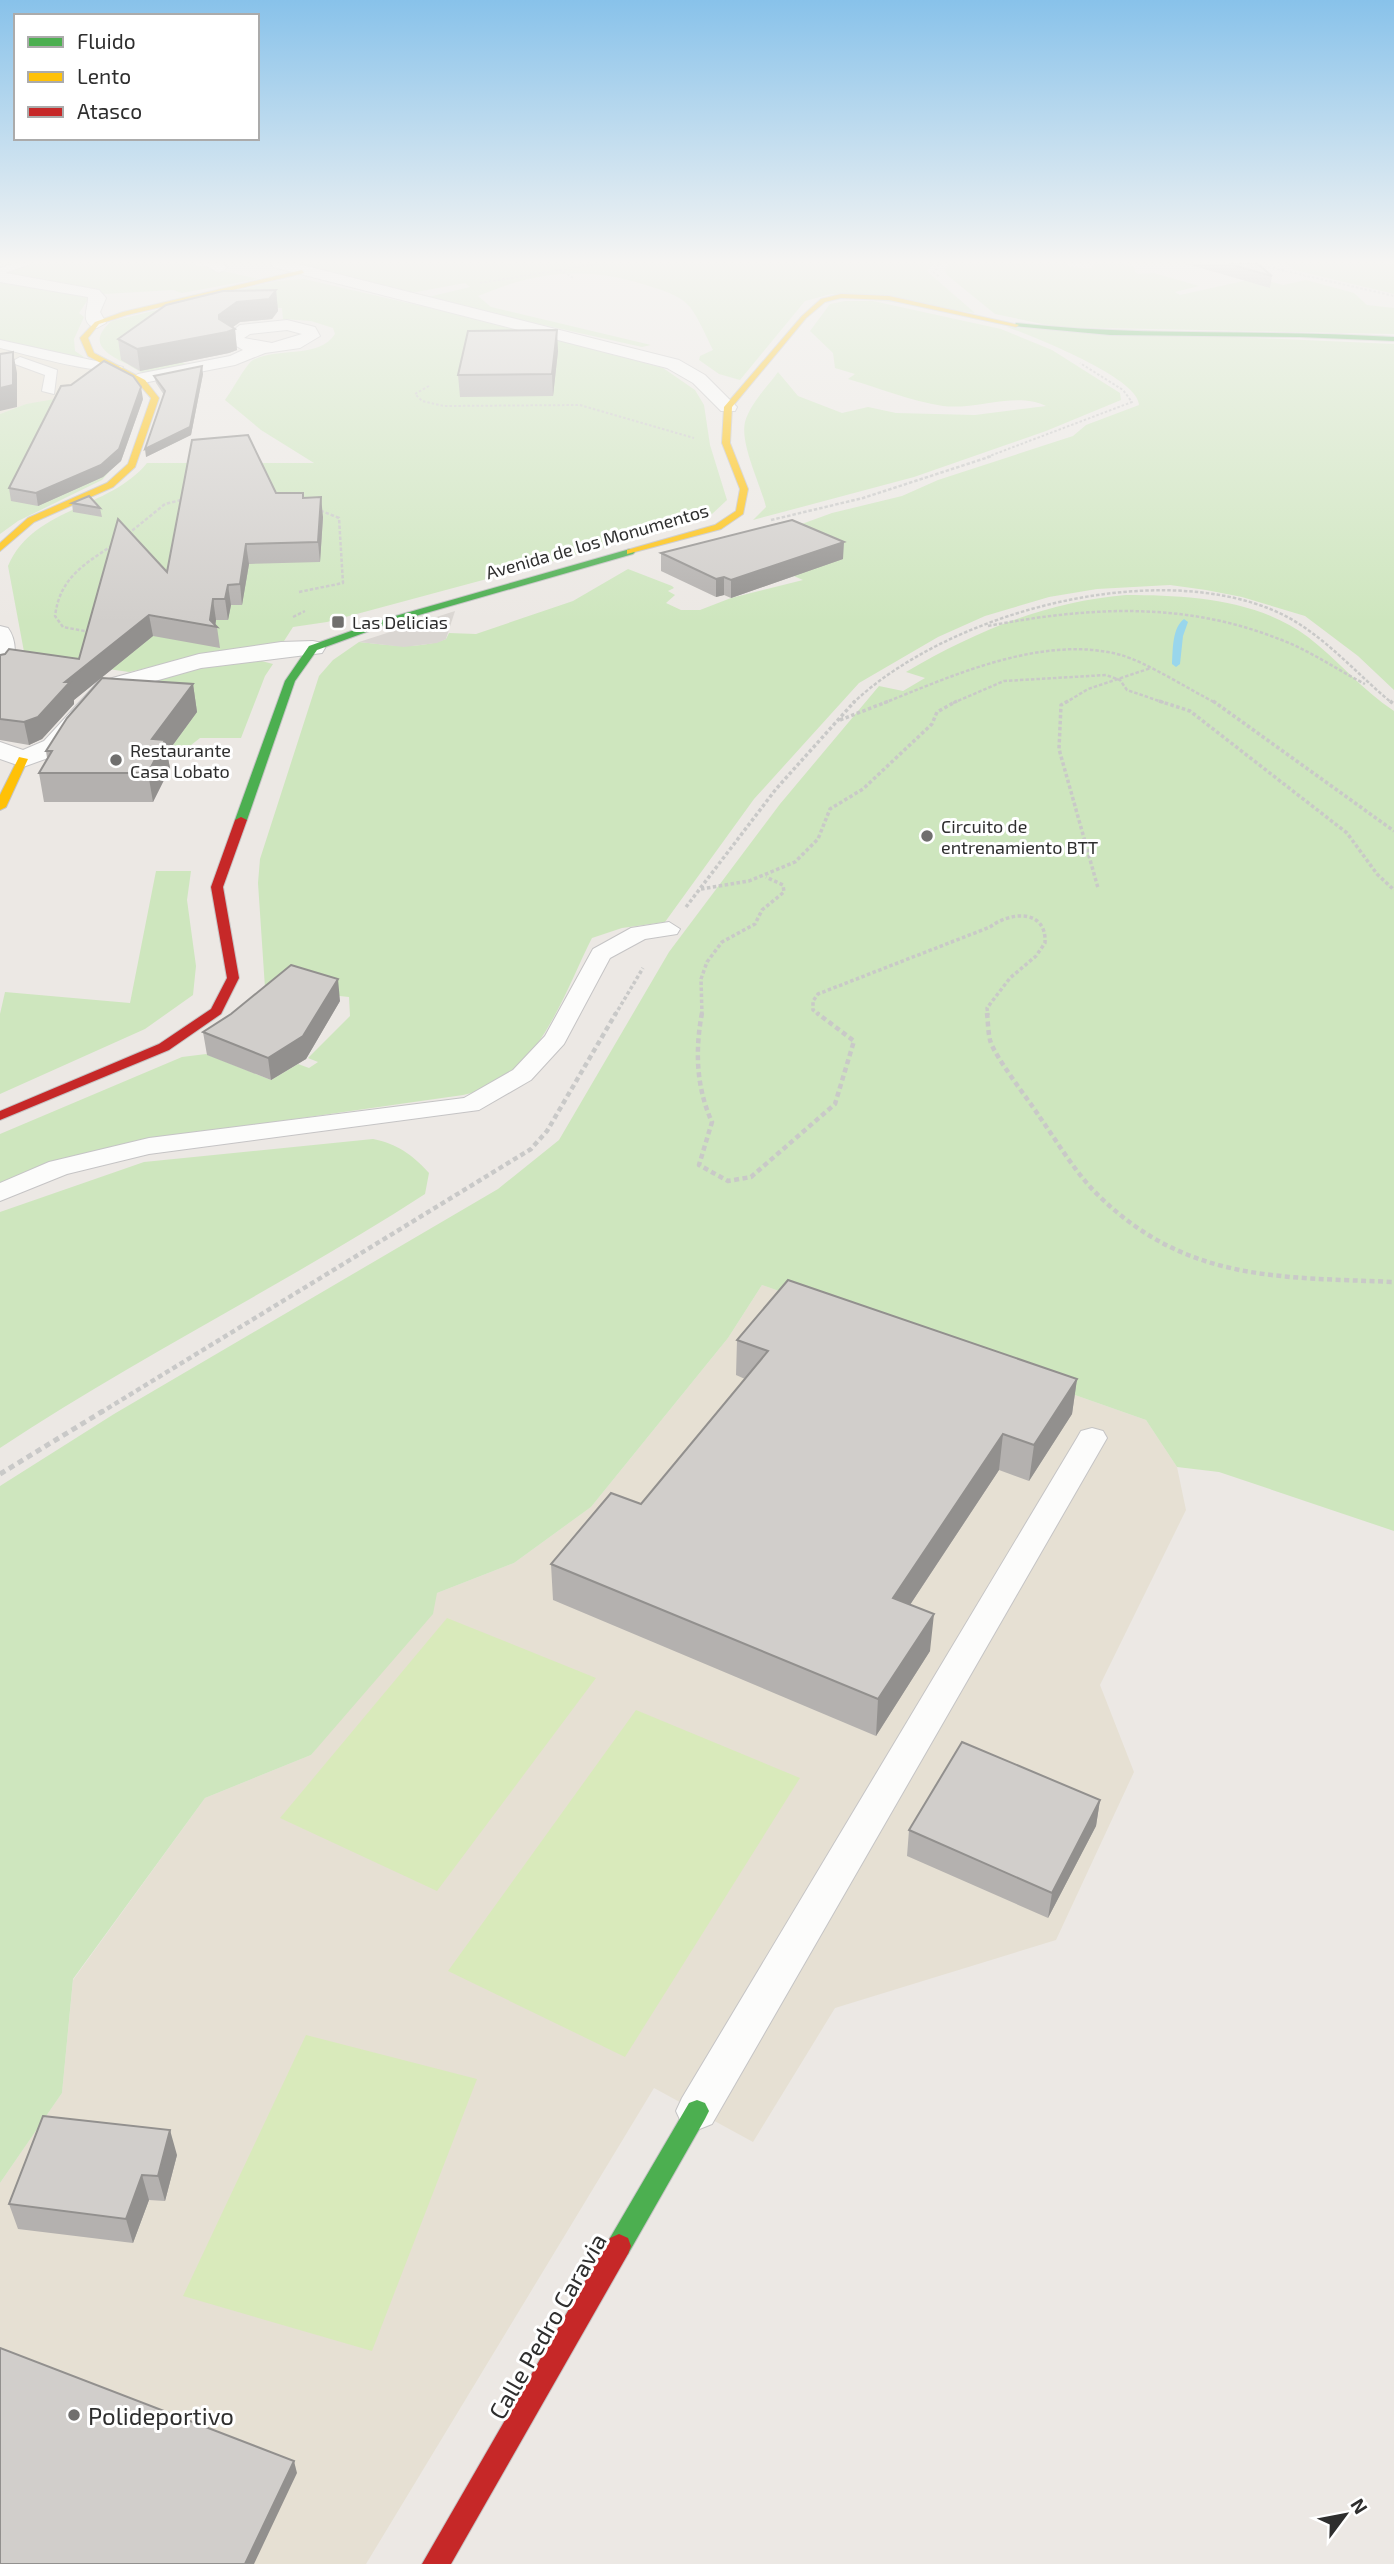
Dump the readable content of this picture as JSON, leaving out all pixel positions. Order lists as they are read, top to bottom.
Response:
{
  "streets": {
    "street": ["Avenida de los Monumentos", "Calle Pedro Caravia"]
  },
  "places": {
    "transit": ["Las Delicias"],
    "other": ["Restaurante Casa Lobato", "Circuito de entrenamiento BTT", "Polideportivo"]
  },
  "legend": ["Fluido", "Lento", "Atasco"],
  "north": "top right"
}
